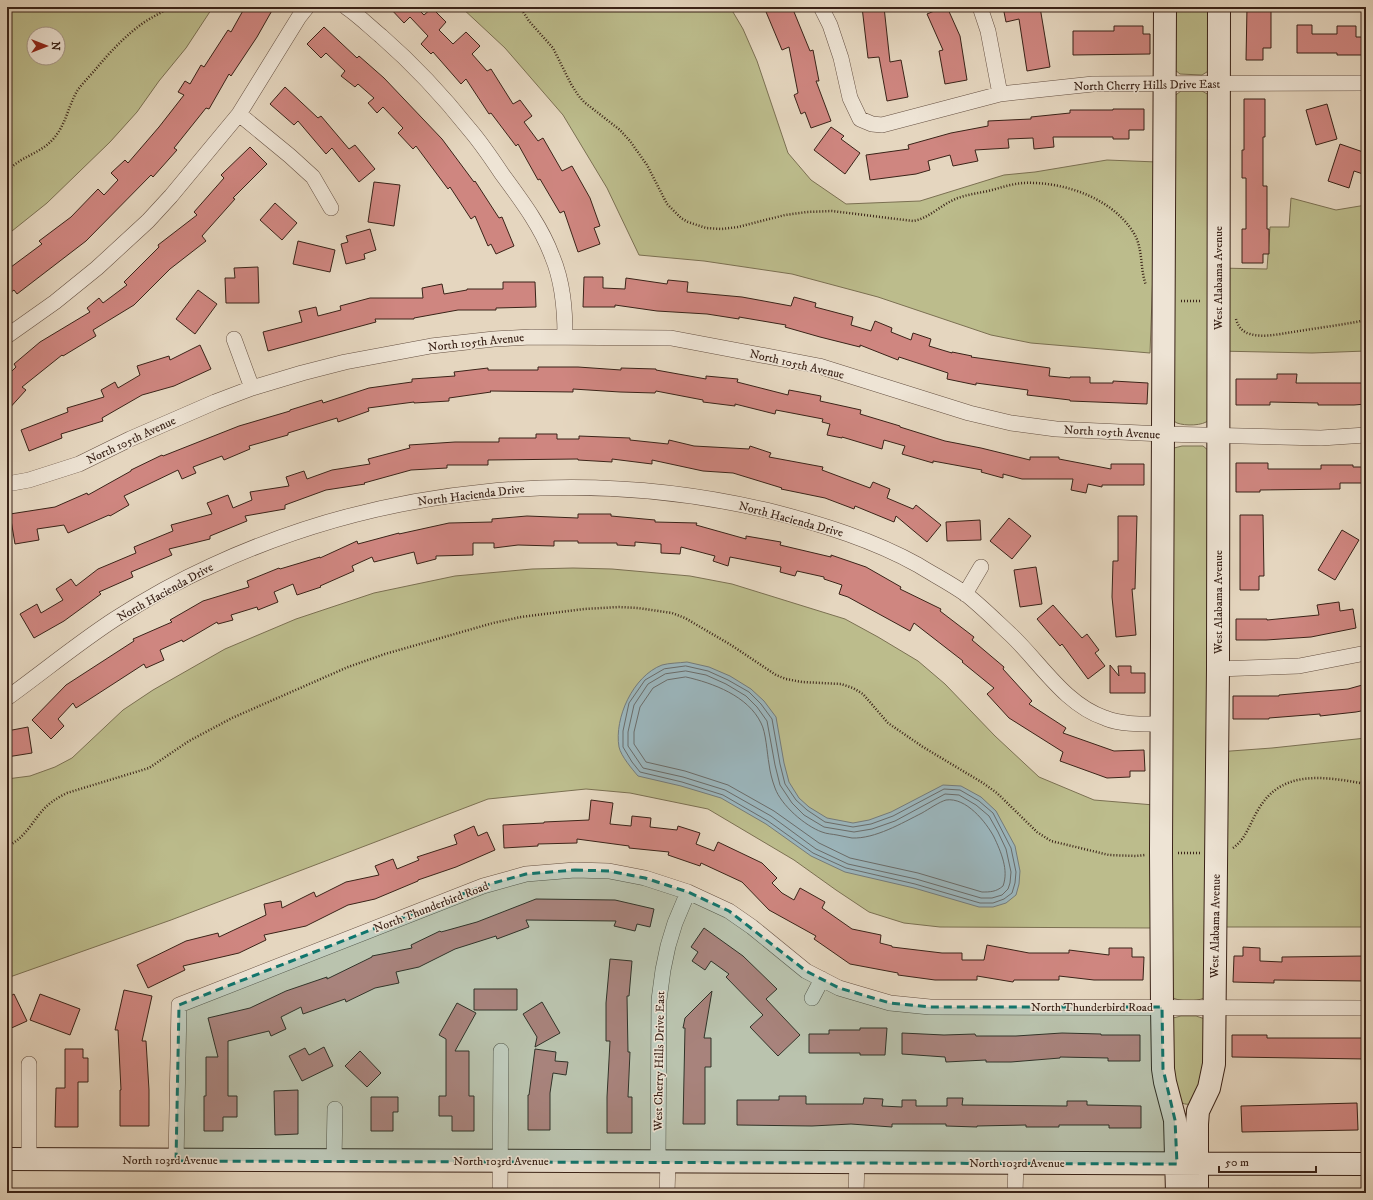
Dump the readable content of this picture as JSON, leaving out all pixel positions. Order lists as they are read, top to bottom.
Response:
{
  "streets": {
    "street": [
      "North Cherry Hills Drive East",
      "West Alabama Avenue",
      "North 105th Avenue",
      "North Hacienda Drive",
      "North Thunderbird Road",
      "West Cherry Hills Drive East",
      "North 103rd Avenue"
    ]
  },
  "crossings": [
    ["North Cherry Hills Drive East", "West Alabama Avenue"],
    ["West Alabama Avenue", "North 105th Avenue"],
    ["West Alabama Avenue", "North Hacienda Drive"],
    ["West Alabama Avenue", "North Thunderbird Road"],
    ["West Alabama Avenue", "North 103rd Avenue"],
    ["North Thunderbird Road", "West Cherry Hills Drive East"],
    ["North Thunderbird Road", "North 103rd Avenue"],
    ["West Cherry Hills Drive East", "North 103rd Avenue"]
  ],
  "scale_bar": "50 m",
  "north": "right"
}
